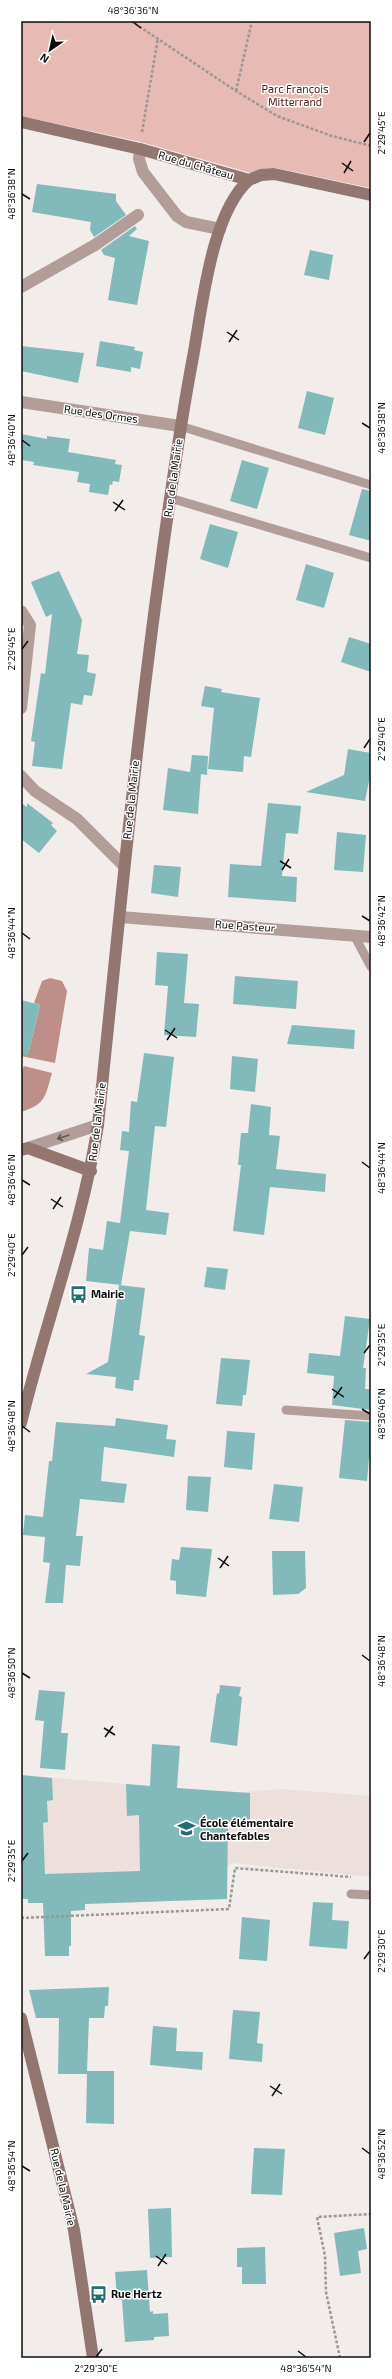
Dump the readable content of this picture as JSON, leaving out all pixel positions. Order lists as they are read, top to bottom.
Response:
{
  "streets": {
    "street": [
      "Rue du Château",
      "Rue des Ormes",
      "Rue de la Mairie",
      "Rue Pasteur"
    ]
  },
  "crossings": [
    ["Rue du Château", "Rue de la Mairie"],
    ["Rue des Ormes", "Rue de la Mairie"],
    ["Rue de la Mairie", "Rue Pasteur"]
  ],
  "parks": ["Parc François Mitterrand"],
  "places": {
    "bus stop": ["Mairie", "Rue Hertz"],
    "school or university": ["École élémentaire Chantefables"]
  },
  "north": "bottom left",
  "coordinates": [
    "48°36'36\"N",
    "2°29'45\"E",
    "48°36'38\"N",
    "48°36'40\"N",
    "2°29'40\"E",
    "48°36'42\"N",
    "48°36'44\"N",
    "48°36'46\"N",
    "2°29'35\"E",
    "48°36'48\"N",
    "48°36'50\"N",
    "2°29'30\"E",
    "48°36'52\"N",
    "48°36'54\"N"
  ]
}
